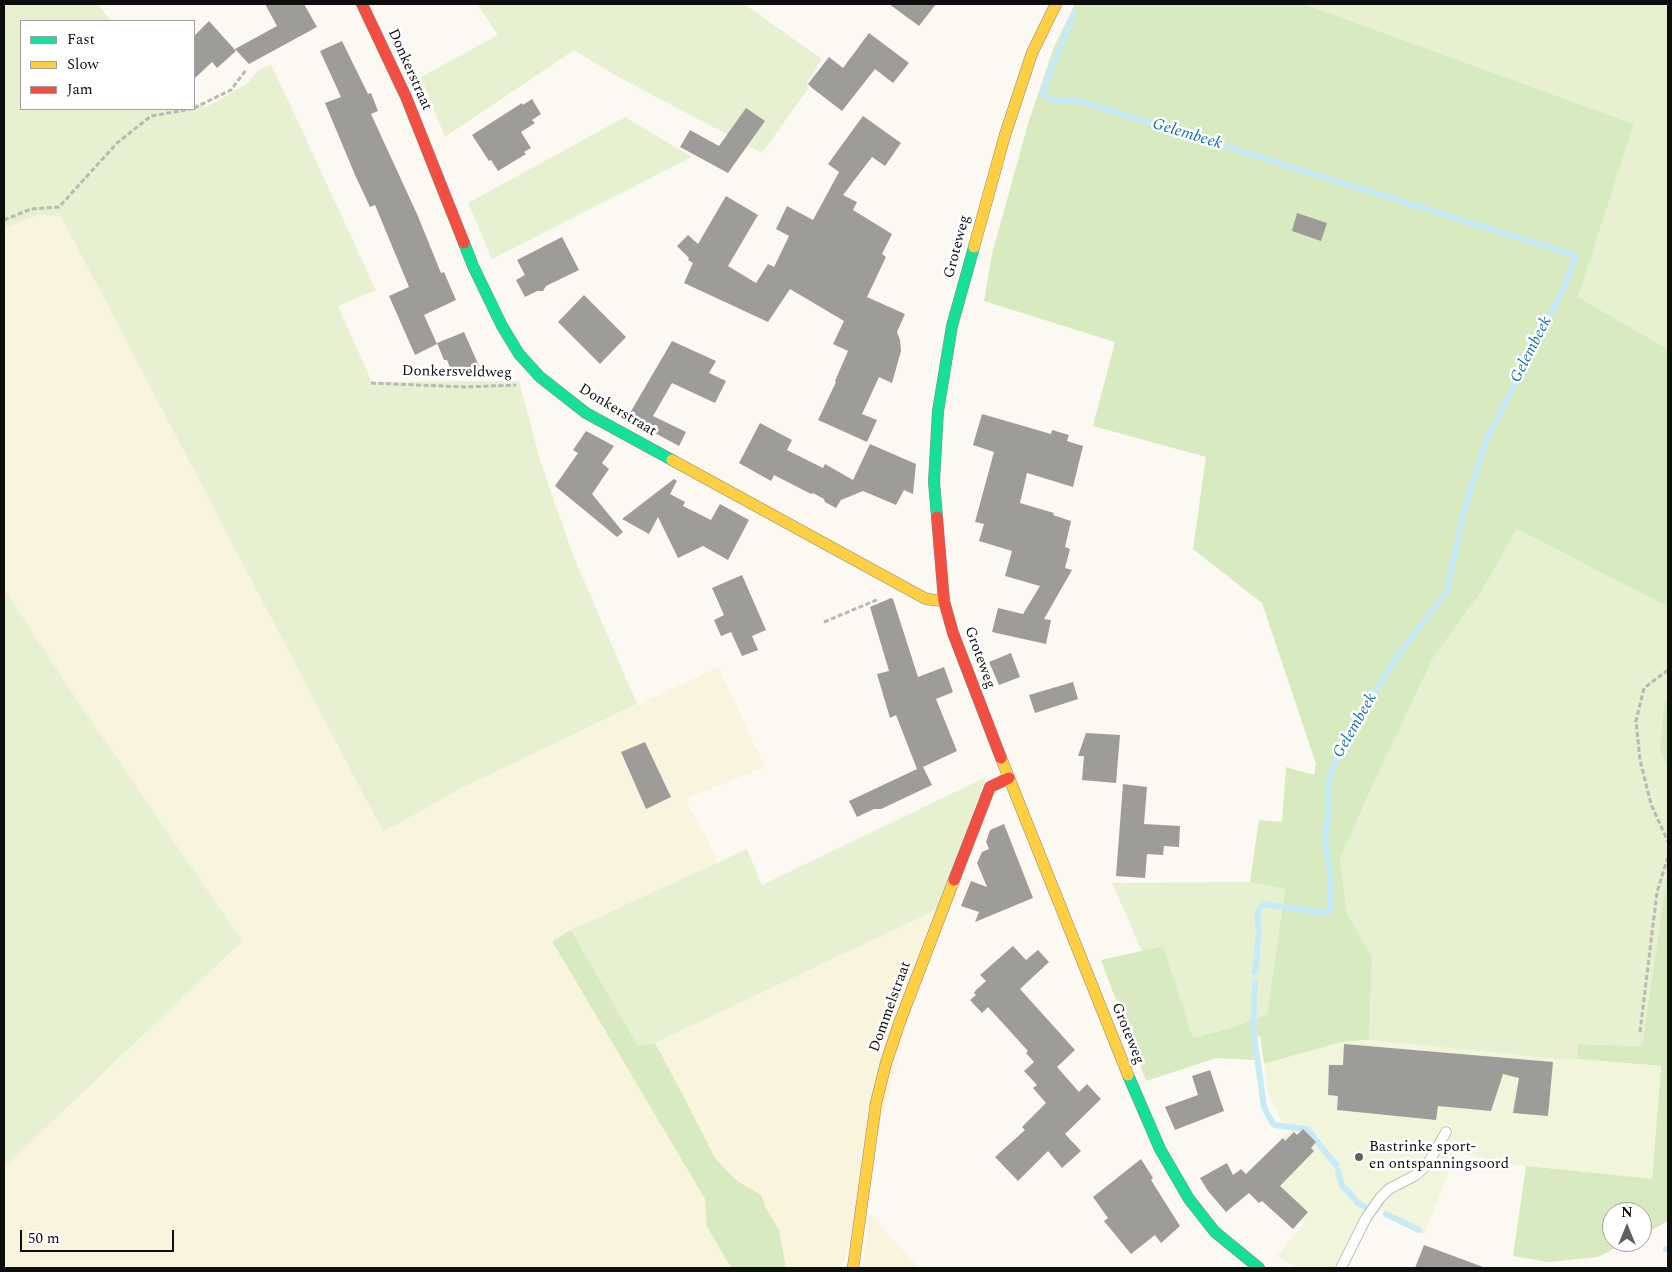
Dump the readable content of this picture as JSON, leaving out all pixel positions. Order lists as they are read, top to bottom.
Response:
{
  "streets": {
    "street": ["Donkerstraat", "Groteweg", "Dommelstraat"],
    "path": ["Donkersveldweg"]
  },
  "crossings": [
    ["Donkerstraat", "Groteweg"],
    ["Donkerstraat", "Donkersveldweg"],
    ["Groteweg", "Dommelstraat"]
  ],
  "water": ["Gelembeek"],
  "places": ["Bastrinke sport- en ontspanningsoord"],
  "legend": ["Fast", "Slow", "Jam"],
  "scale_bar": "50 m",
  "north": "top"
}
